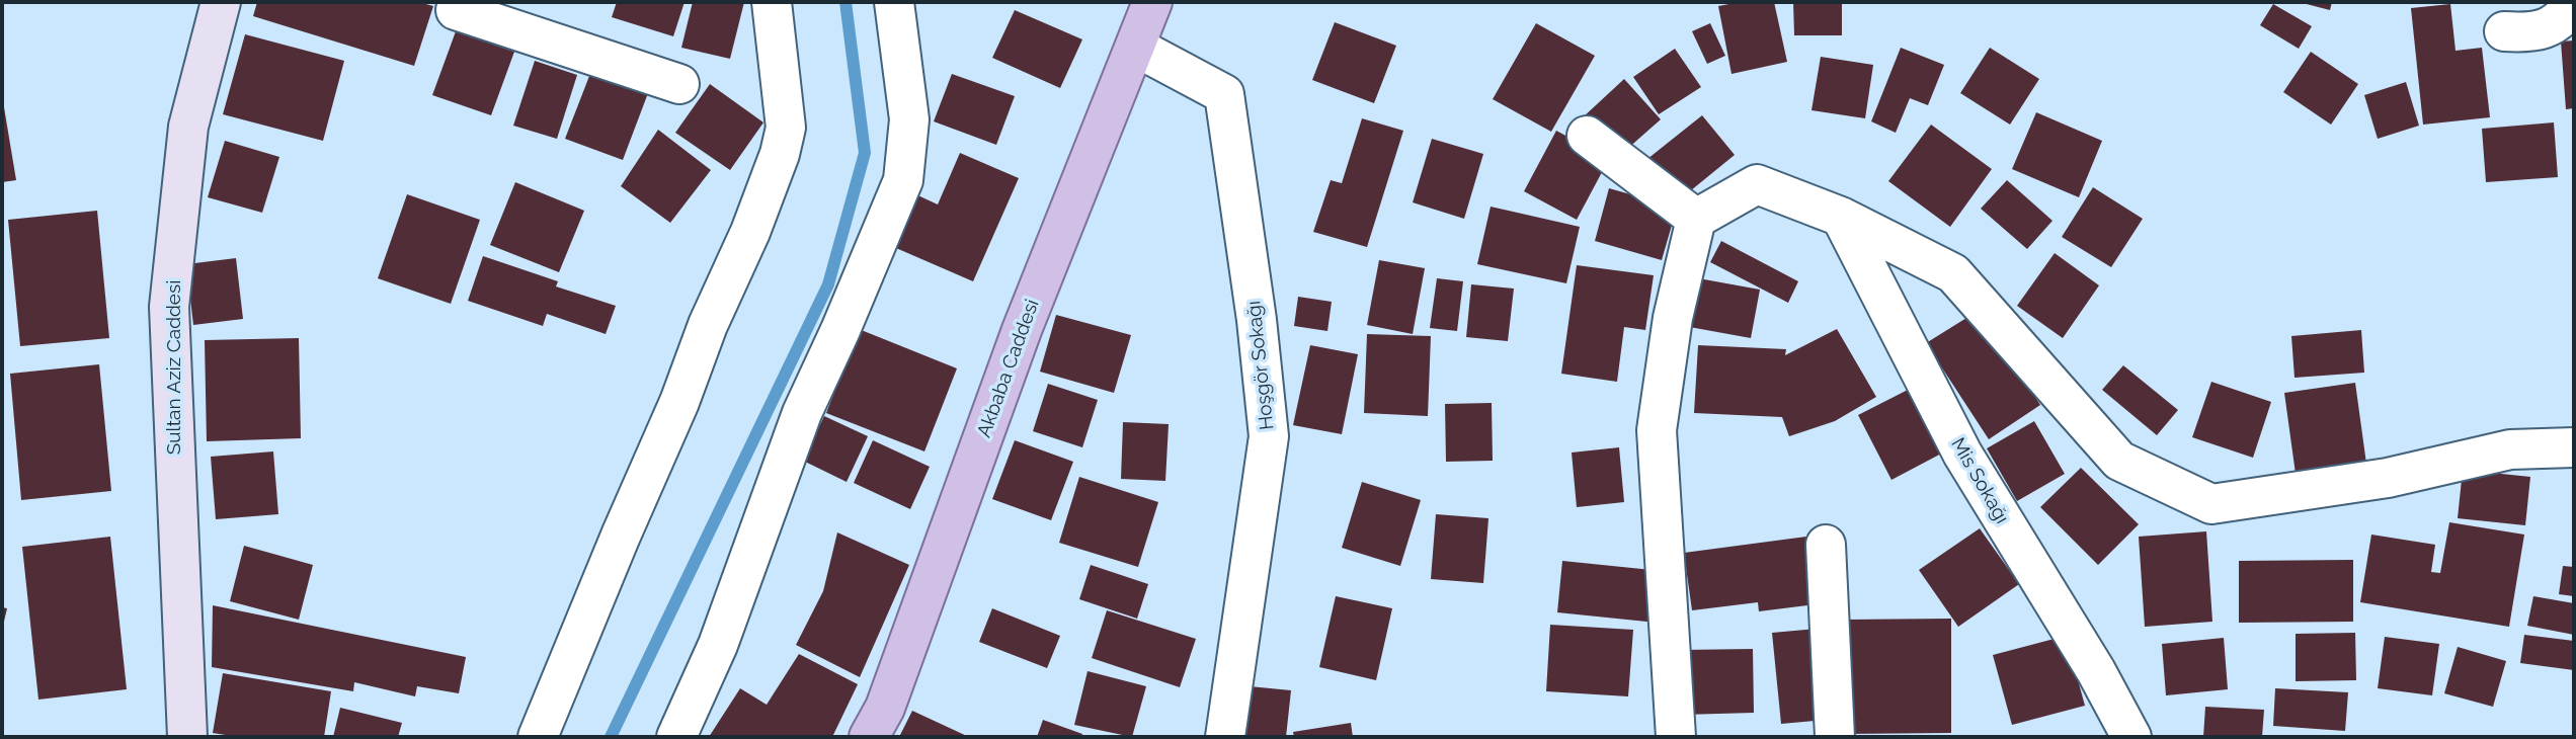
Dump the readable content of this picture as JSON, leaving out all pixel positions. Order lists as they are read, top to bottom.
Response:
{
  "streets": {
    "main road": ["Akbaba Caddesi"],
    "street": ["Hoşgör Sokağı", "Sultan Aziz Caddesi", "Mis Sokağı"]
  },
  "crossings": [
    ["Hoşgör Sokağı", "Akbaba Caddesi"]
  ]
}
